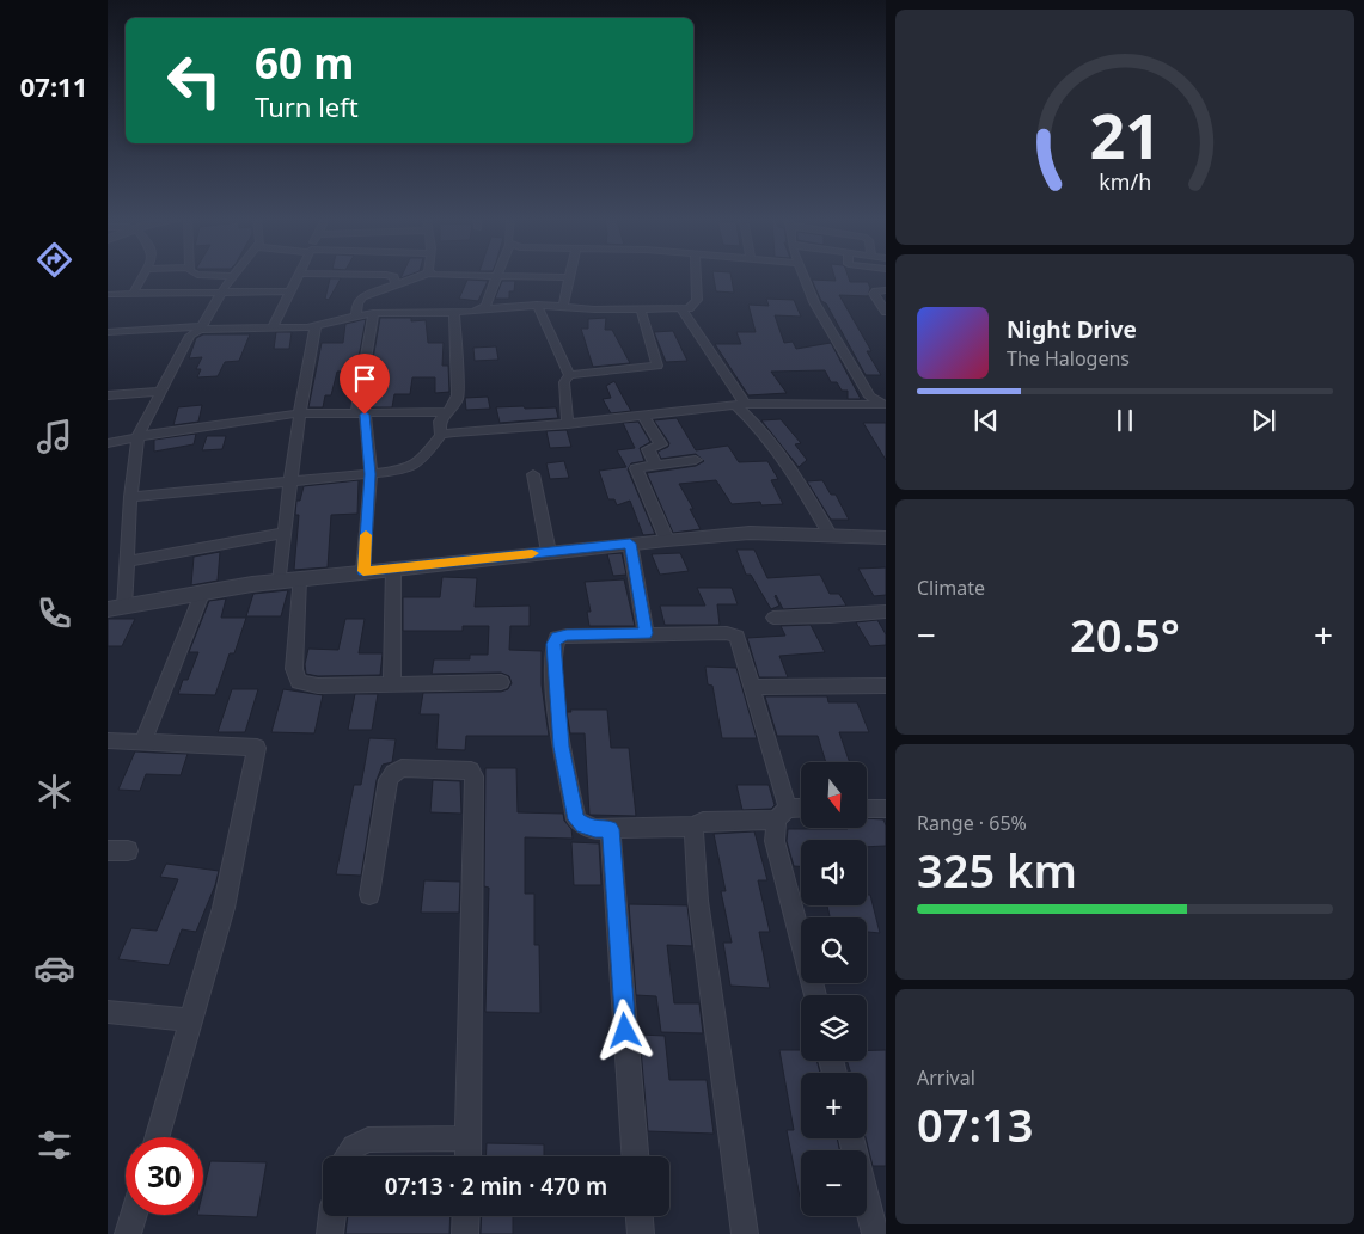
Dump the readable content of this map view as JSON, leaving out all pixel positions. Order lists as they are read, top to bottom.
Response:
{
  "north": "bottom",
  "page": {
    "tabs": "07:11",
    "turn": ["60 m", "Turn left"],
    "song": ["Night Drive", "The Halogens"],
    "tile": [
      "Climate",
      ["Range · 65%", "325 km"],
      ["Arrival", "07:13"]
    ],
    "heat": ["−", "20.5°", "+"],
    "map_buttons": ["+", "−"],
    "limit": "30",
    "trip": "07:13 · 2 min · 470 m",
    "gauge": ["21", "km/h"]
  }
}
